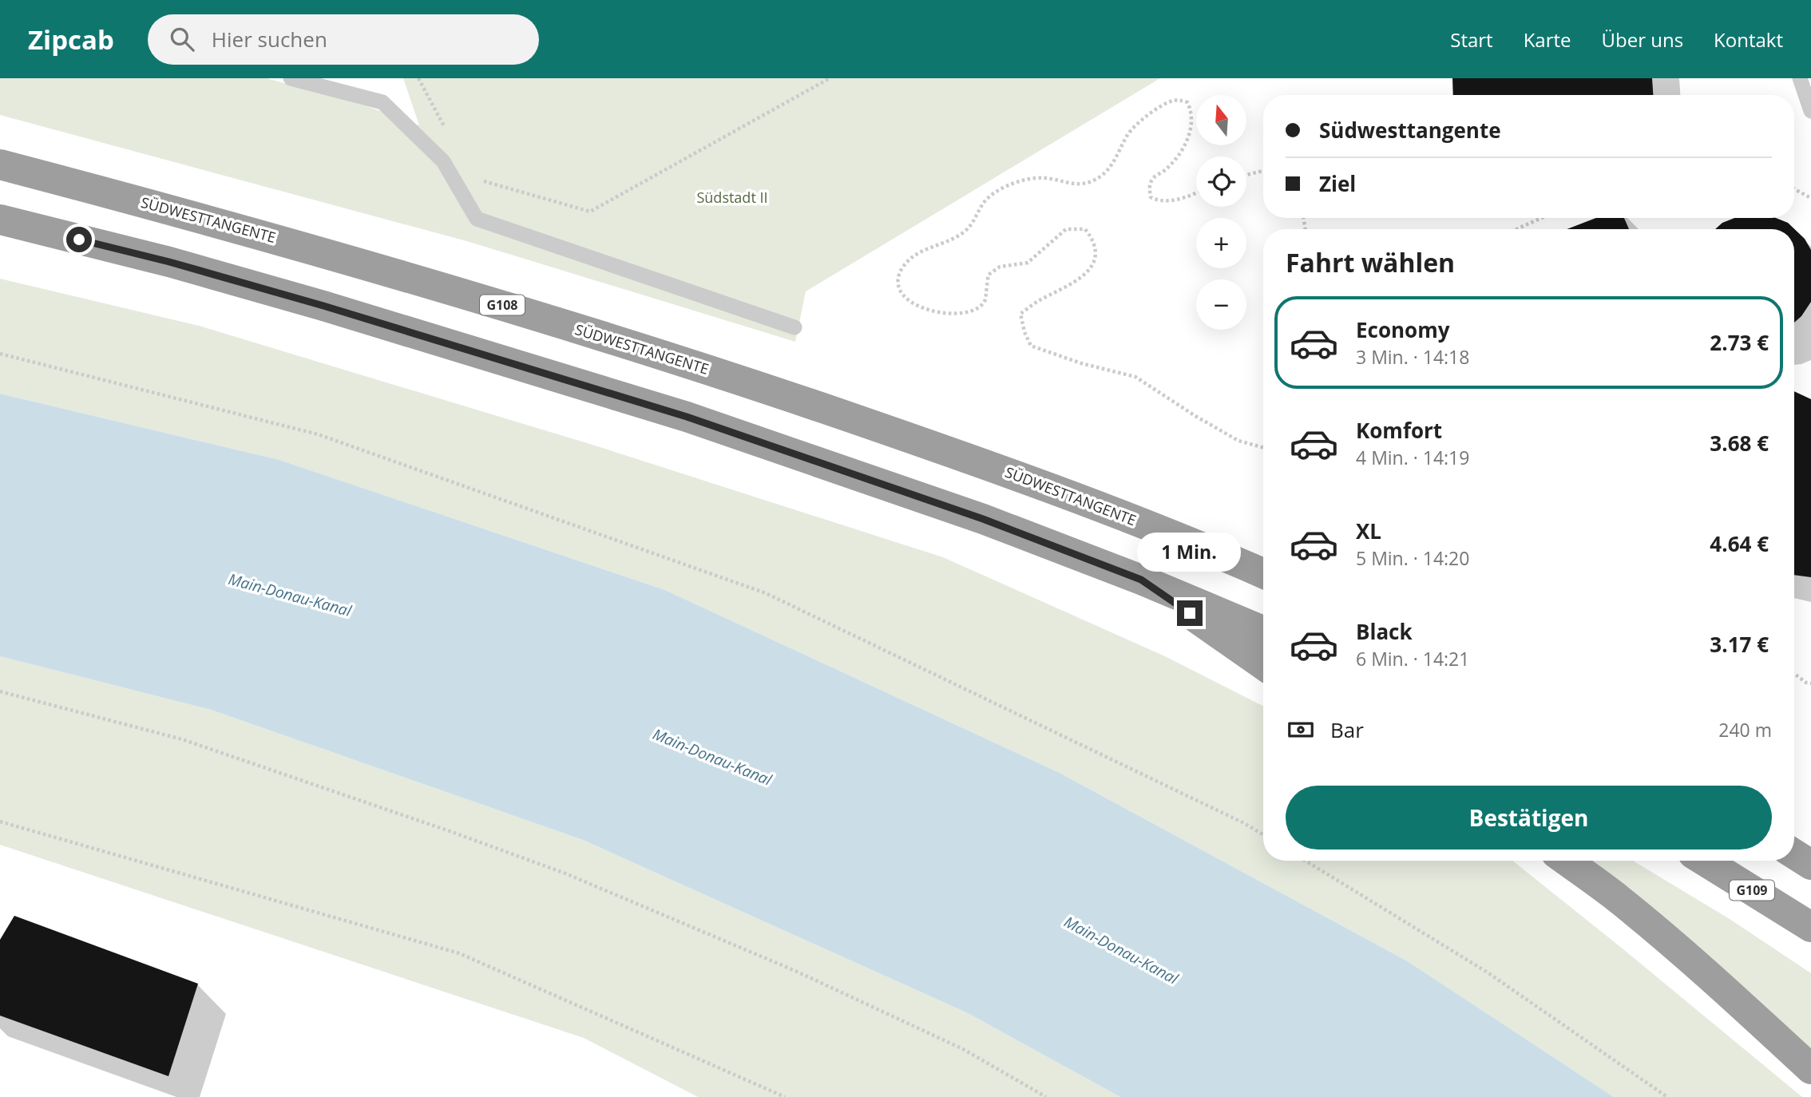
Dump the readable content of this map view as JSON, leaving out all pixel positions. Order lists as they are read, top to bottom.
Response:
{
  "streets": {
    "highway": ["SÜDWESTTANGENTE", "G108", "G109"]
  },
  "water": ["Main-Donau-Kanal"],
  "parks": ["Südstadt II"],
  "north": "top",
  "page": {
    "header": "Zipcab",
    "search": "Hier suchen",
    "nav": [
      "Start",
      "Karte",
      "Über uns",
      "Kontakt"
    ],
    "map_buttons": ["+", "−"],
    "banner": ["Südwesttangente", "Ziel"],
    "heading": "Fahrt wählen",
    "list": [
      {
        "name": "Economy",
        "note": "3 Min. · 14:18",
        "value": "2.73 €"
      },
      {
        "name": "Komfort",
        "note": "4 Min. · 14:19",
        "value": "3.68 €"
      },
      {
        "name": "XL",
        "note": "5 Min. · 14:20",
        "value": "4.64 €"
      },
      {
        "name": "Black",
        "note": "6 Min. · 14:21",
        "value": "3.17 €"
      }
    ],
    "bubble": "1 Min.",
    "pay": ["Bar", "240 m"],
    "buttons": "Bestätigen"
  }
}
